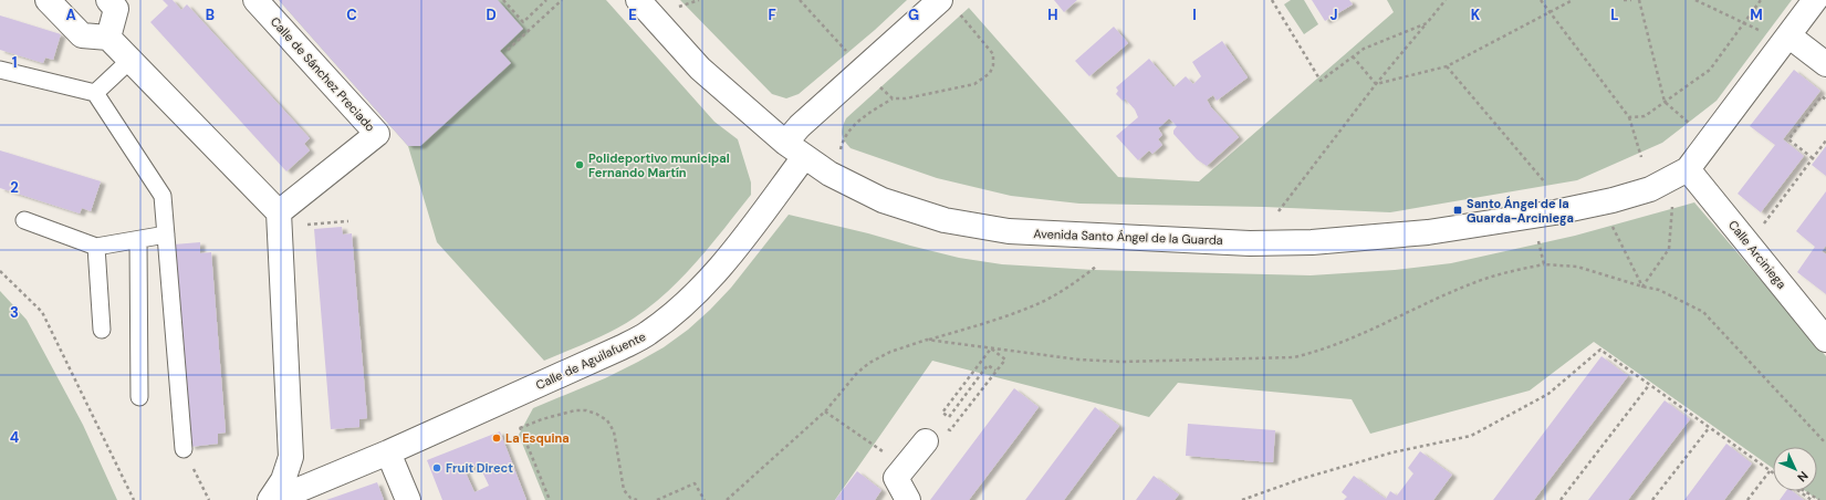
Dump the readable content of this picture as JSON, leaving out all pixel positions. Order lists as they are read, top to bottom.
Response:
{
  "streets": {
    "street": [
      "Calle de Sánchez Preciado",
      "Avenida Santo Ángel de la Guarda",
      "Calle Arciniega",
      "Calle de Aguilafuente"
    ]
  },
  "crossings": [
    ["Avenida Santo Ángel de la Guarda", "Calle Arciniega"],
    ["Avenida Santo Ángel de la Guarda", "Calle de Aguilafuente"]
  ],
  "places": {
    "other": ["Polideportivo municipal Fernando Martín", "La Esquina", "Fruit Direct"],
    "transit": ["Santo Ángel de la Guarda-Arciniega"]
  },
  "north": "bottom right",
  "grid": {
    "columns": [
      "A",
      "B",
      "C",
      "D",
      "E",
      "F",
      "G",
      "H",
      "I",
      "J",
      "K",
      "L",
      "M"
    ],
    "rows": [
      "1",
      "2",
      "3",
      "4"
    ]
  }
}
